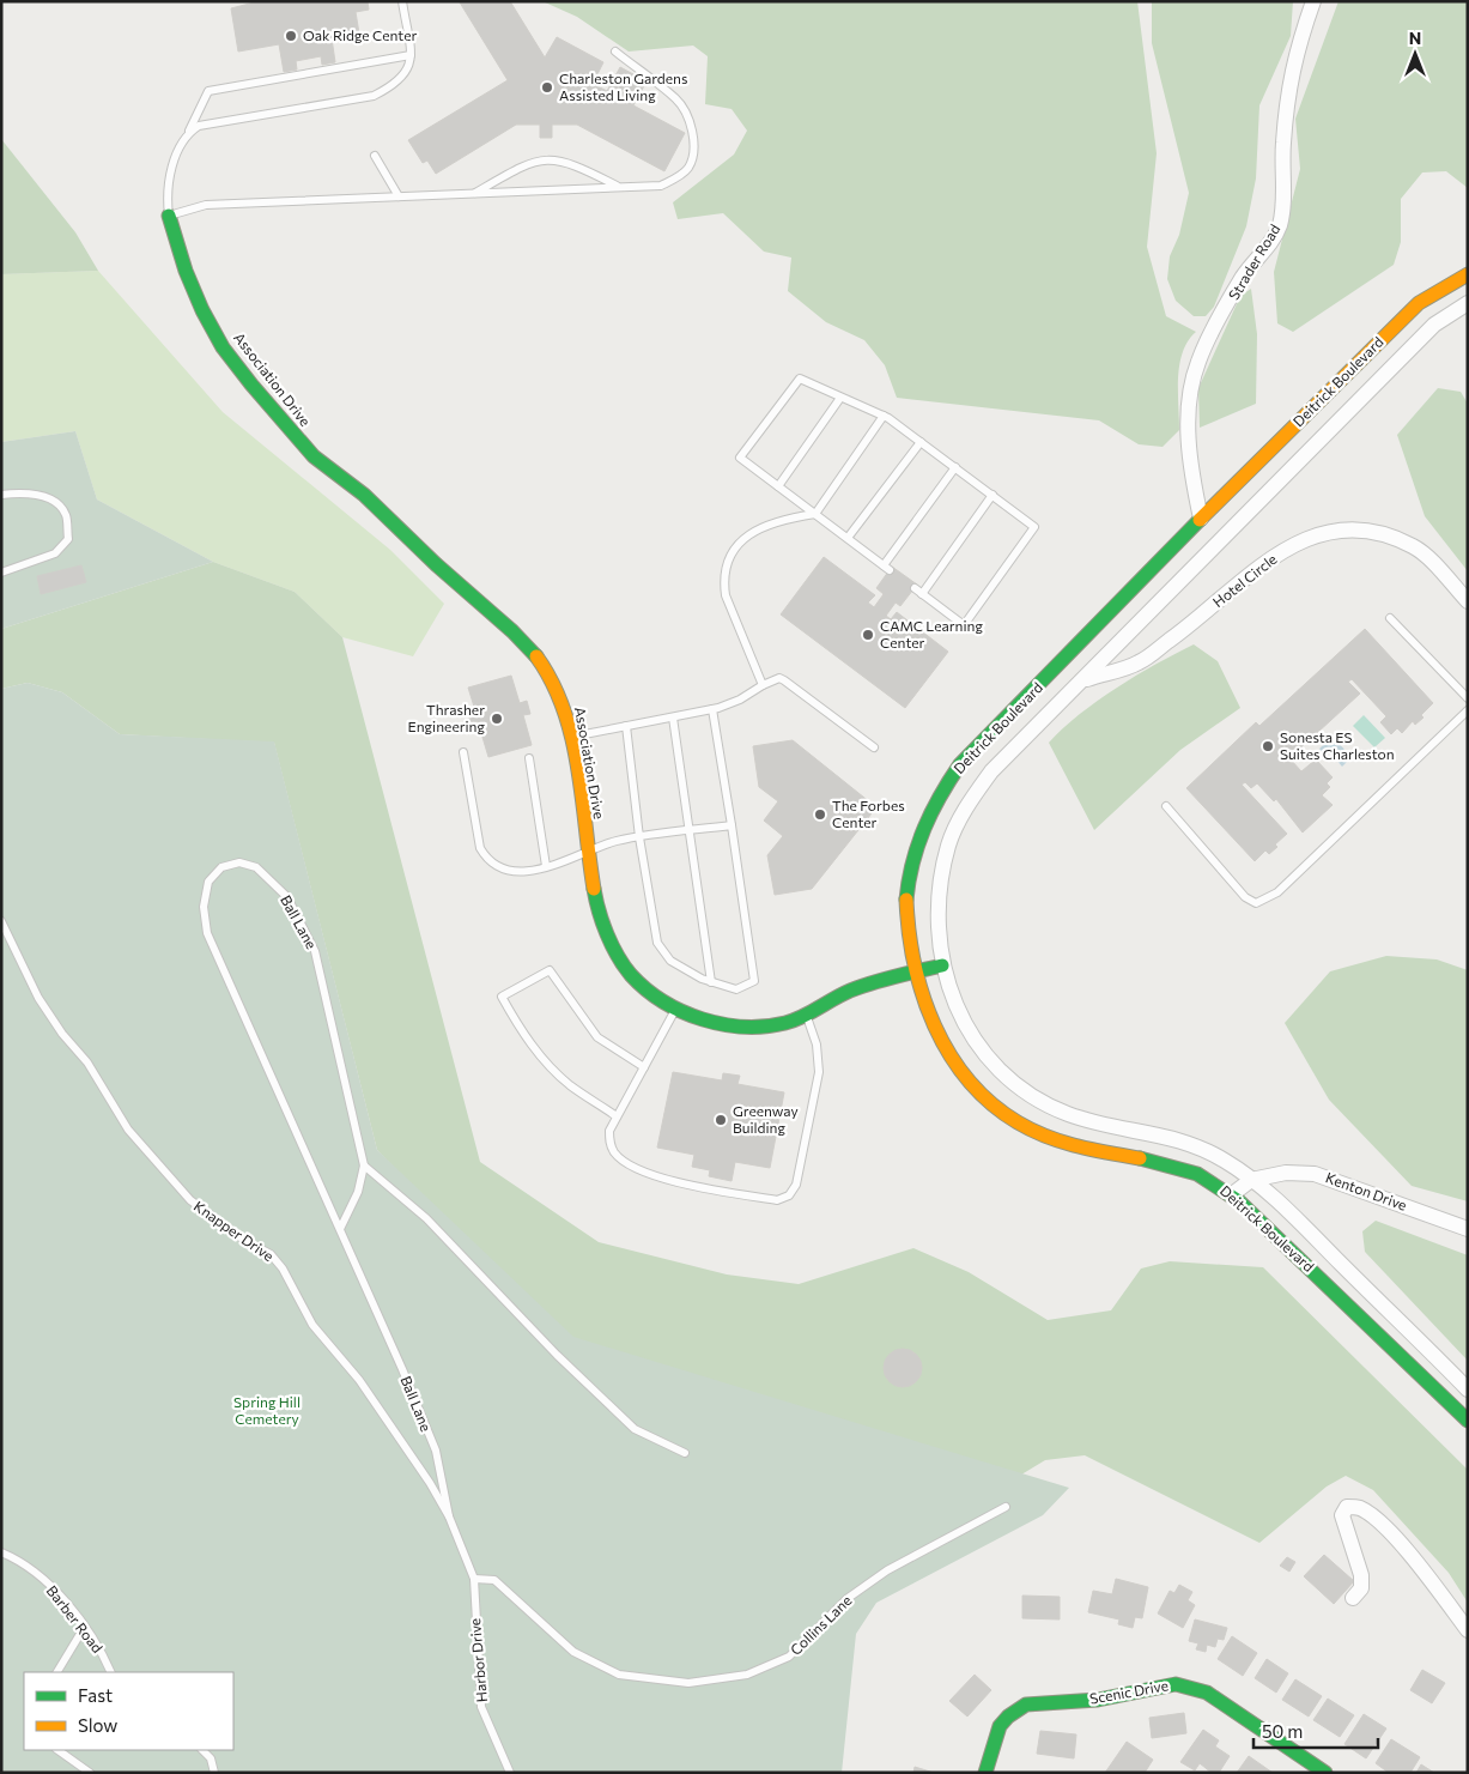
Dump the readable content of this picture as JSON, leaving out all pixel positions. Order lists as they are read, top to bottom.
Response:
{
  "streets": {
    "street": [
      "Strader Road",
      "Association Drive",
      "Deitrick Boulevard",
      "Hotel Circle",
      "Kenton Drive",
      "Scenic Drive"
    ],
    "lane": [
      "Ball Lane",
      "Knapper Drive",
      "Barber Road",
      "Collins Lane",
      "Harbor Drive"
    ]
  },
  "crossings": [
    ["Strader Road", "Deitrick Boulevard"],
    ["Association Drive", "Deitrick Boulevard"],
    ["Deitrick Boulevard", "Hotel Circle"],
    ["Deitrick Boulevard", "Kenton Drive"],
    ["Ball Lane", "Knapper Drive"],
    ["Knapper Drive", "Collins Lane"],
    ["Knapper Drive", "Harbor Drive"],
    ["Collins Lane", "Harbor Drive"]
  ],
  "parks": ["Spring Hill Cemetery"],
  "places": [
    "Oak Ridge Center",
    "Charleston Gardens Assisted Living",
    "CAMC Learning Center",
    "Thrasher Engineering",
    "Sonesta ES Suites Charleston",
    "The Forbes Center",
    "Greenway Building"
  ],
  "legend": ["Fast", "Slow"],
  "scale_bar": "50 m",
  "north": "top"
}
